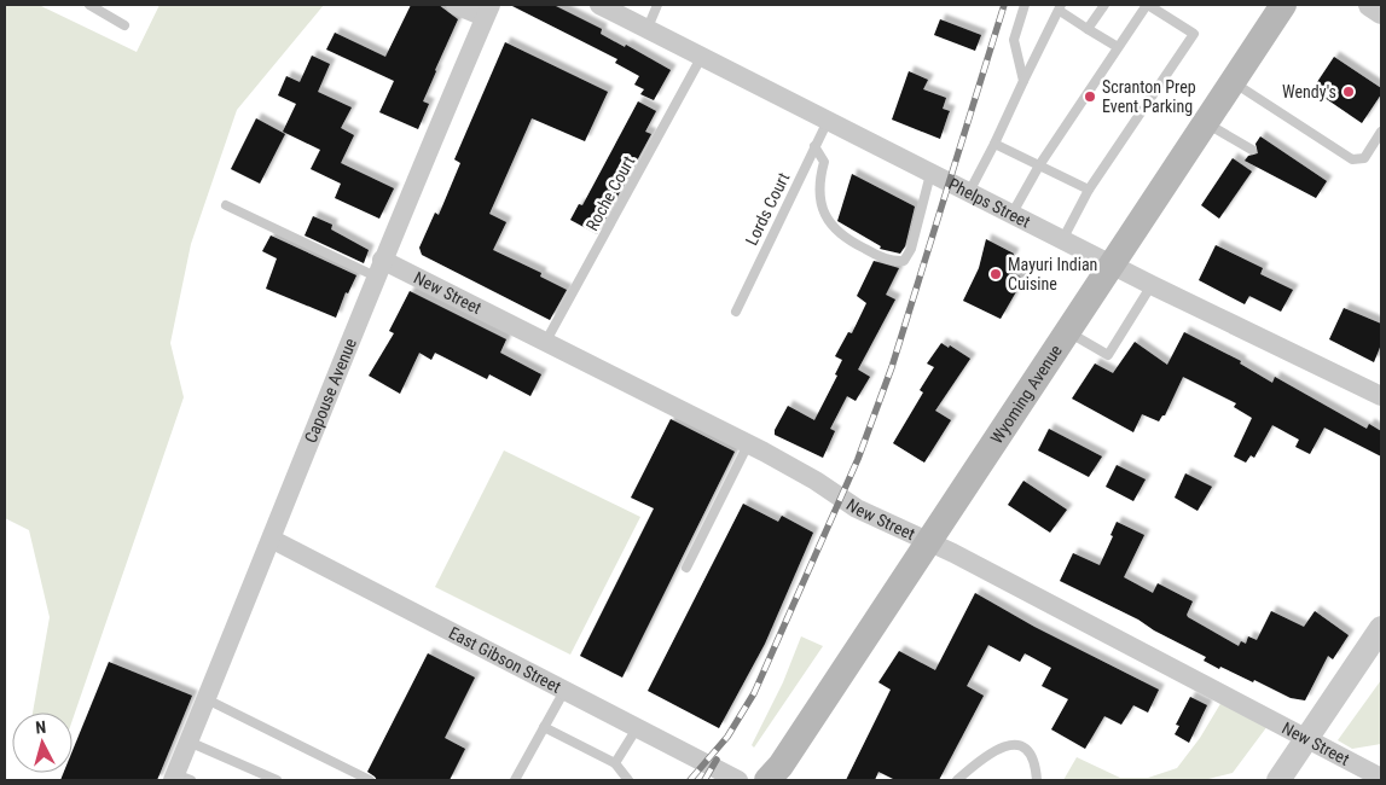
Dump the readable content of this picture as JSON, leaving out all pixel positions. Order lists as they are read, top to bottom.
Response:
{
  "streets": {
    "main road": ["Wyoming Avenue"],
    "street": [
      "Phelps Street",
      "New Street",
      "Capouse Avenue",
      "East Gibson Street"
    ],
    "lane": ["Roche Court", "Lords Court"]
  },
  "crossings": [
    ["Roche Court", "Phelps Street"],
    ["Roche Court", "New Street"],
    ["Phelps Street", "Lords Court"],
    ["Phelps Street", "Wyoming Avenue"],
    ["New Street", "Capouse Avenue"],
    ["New Street", "Wyoming Avenue"],
    ["Capouse Avenue", "East Gibson Street"]
  ],
  "places": ["Wendy's", "Scranton Prep Event Parking", "Mayuri Indian Cuisine"],
  "north": "top"
}
